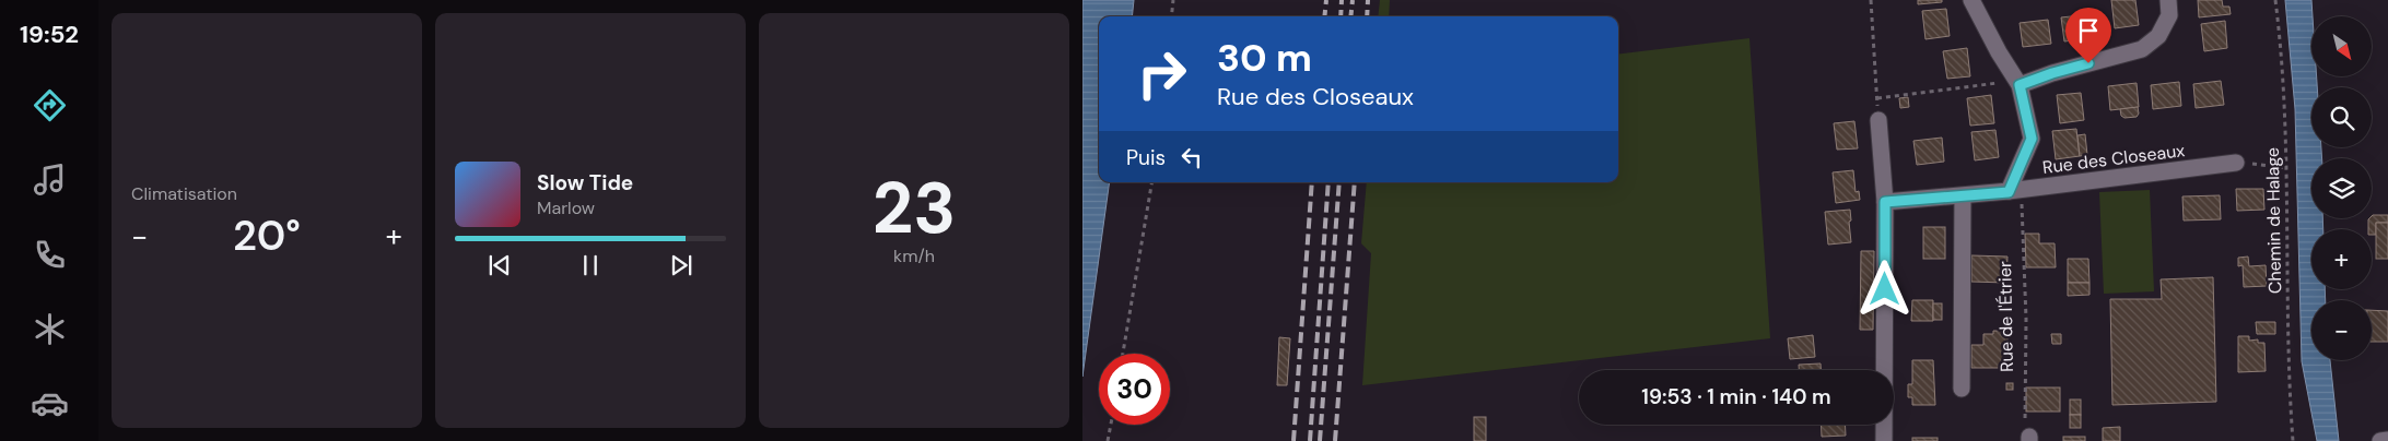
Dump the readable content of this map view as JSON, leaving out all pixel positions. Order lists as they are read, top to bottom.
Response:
{
  "streets": {
    "street": ["Rue des Closeaux"],
    "path": ["Chemin de Halage", "Rue de l'Étrier"]
  },
  "crossings": [
    ["Rue des Closeaux", "Rue de l'Étrier"]
  ],
  "north": "bottom right",
  "page": {
    "tabs": "19:52",
    "tile": [
      "Climatisation",
      ["23", "km/h"]
    ],
    "map_buttons": ["+", "−"],
    "turn": ["30 m", "Rue des Closeaux"],
    "then": "Puis",
    "song": ["Slow Tide", "Marlow"],
    "heat": ["−", "20°", "+"],
    "limit": "30",
    "trip": "19:53 · 1 min · 140 m"
  }
}
